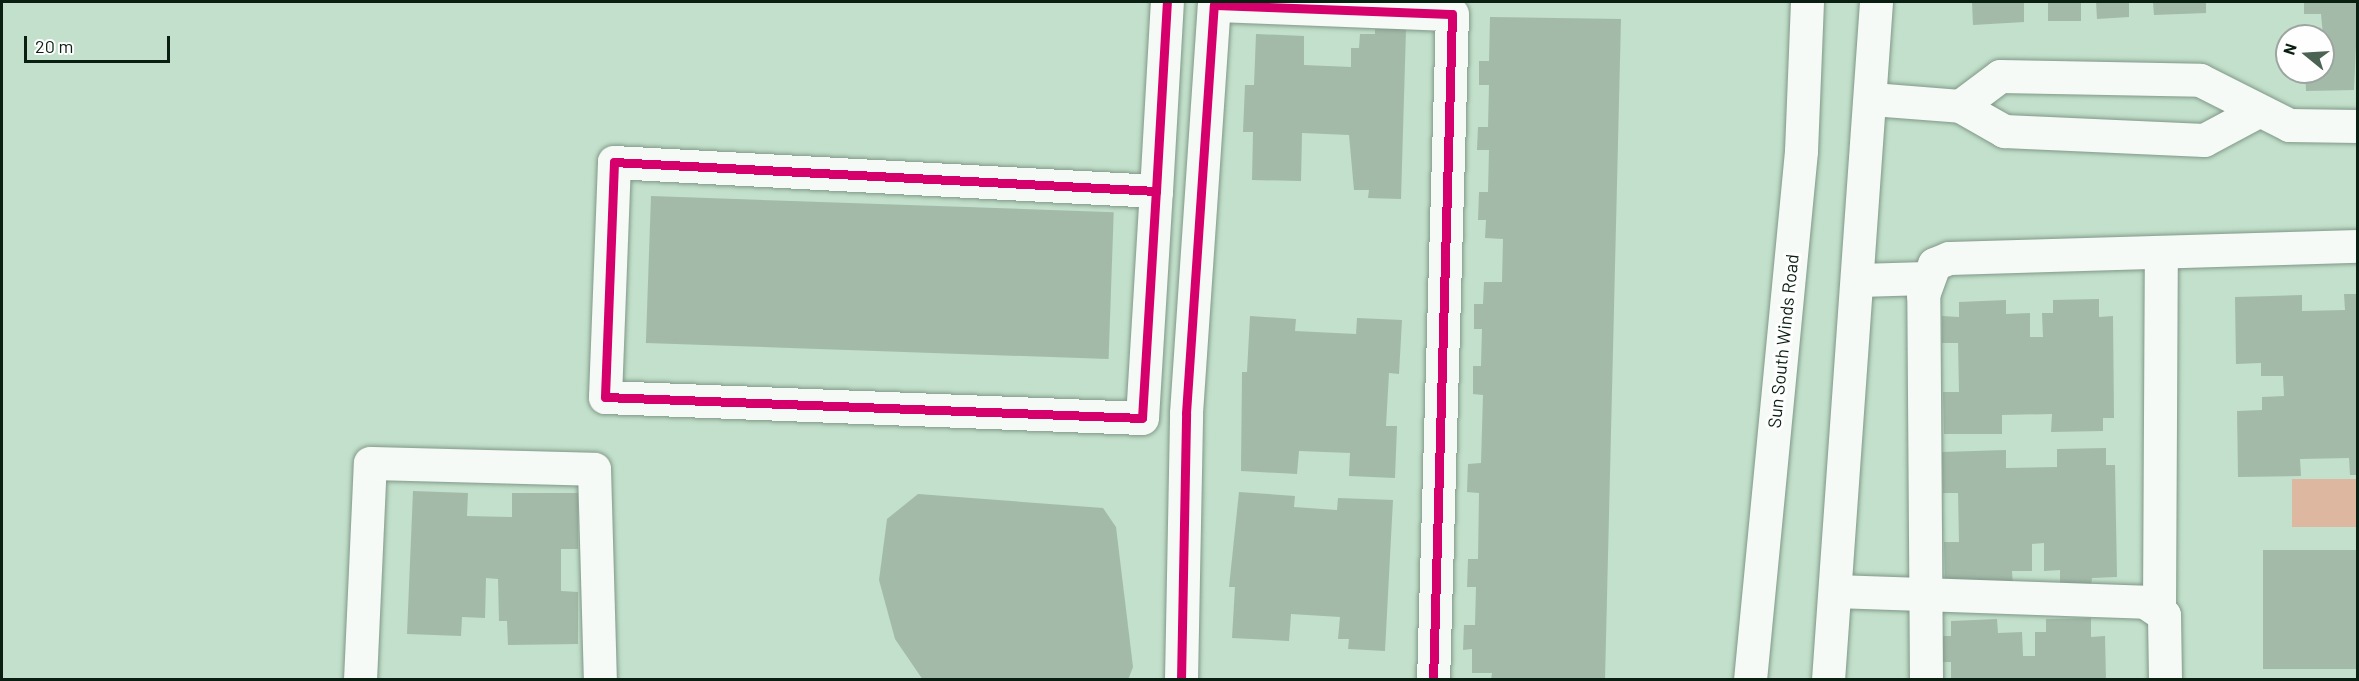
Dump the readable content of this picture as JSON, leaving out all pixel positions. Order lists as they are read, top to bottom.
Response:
{
  "streets": {
    "street": ["Sun South Winds Road"]
  },
  "scale_bar": "20 m",
  "north": "left"
}
